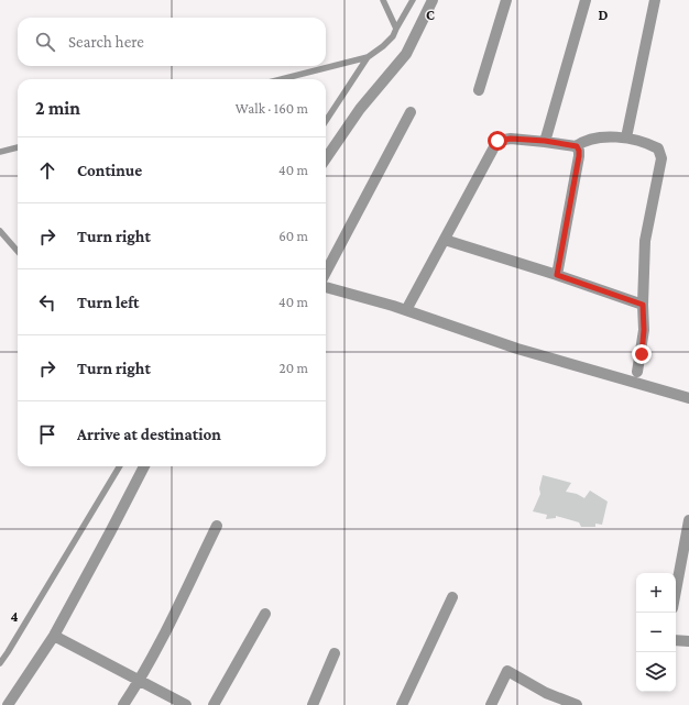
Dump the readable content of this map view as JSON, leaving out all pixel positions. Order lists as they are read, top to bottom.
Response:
{
  "page": {
    "search": "Search here",
    "heading": ["2 min", "Walk · 160 m"],
    "list": [
      ["Continue", "40 m"],
      ["Turn right", "60 m"],
      ["Turn left", "40 m"],
      ["Turn right", "20 m"],
      "Arrive at destination"
    ],
    "map_buttons": ["+", "−"]
  },
  "grid": {
    "columns": ["C", "D"],
    "rows": ["4"]
  }
}
